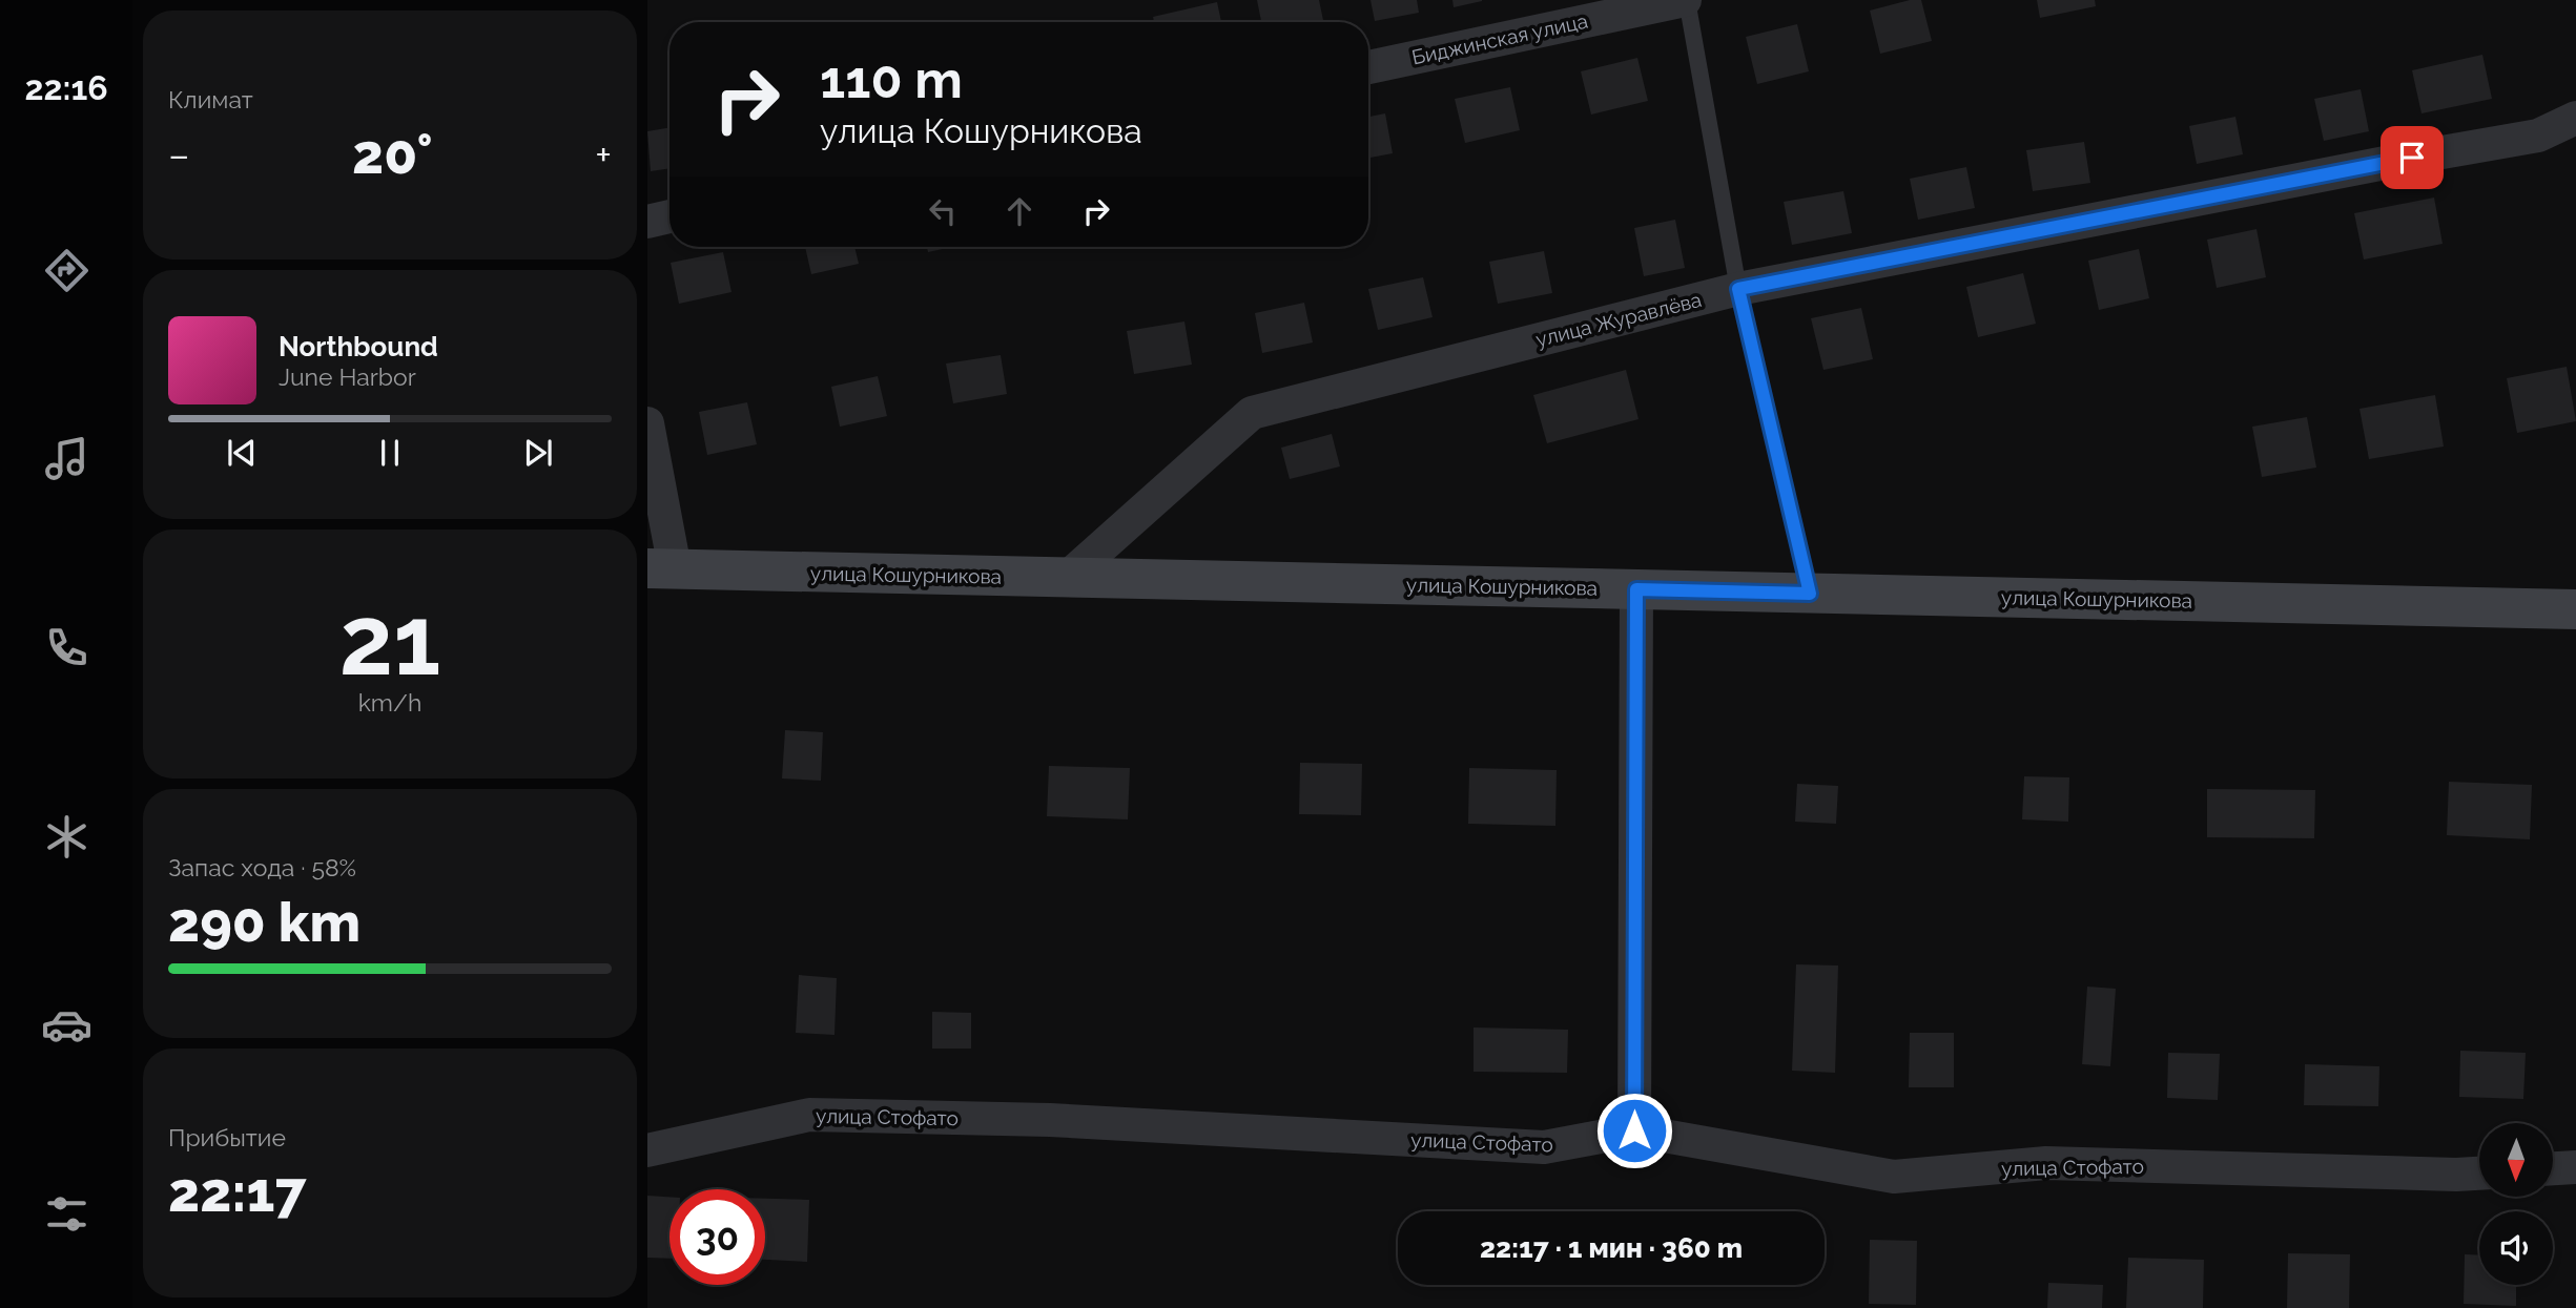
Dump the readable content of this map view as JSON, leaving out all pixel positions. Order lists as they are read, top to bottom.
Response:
{
  "streets": {
    "main road": ["улица Кошурникова"],
    "street": ["Биджинская улица", "улица Журавлёва", "улица Стофато"]
  },
  "crossings": [
    ["улица Журавлёва", "улица Кошурникова"]
  ],
  "north": "bottom",
  "page": {
    "tabs": "22:16",
    "tile": [
      "Климат",
      ["21", "km/h"],
      ["Запас хода · 58%", "290 km"],
      ["Прибытие", "22:17"]
    ],
    "turn": ["110 m", "улица Кошурникова"],
    "heat": ["−", "20°", "+"],
    "song": ["Northbound", "June Harbor"],
    "limit": "30",
    "trip": "22:17 · 1 мин · 360 m"
  }
}
